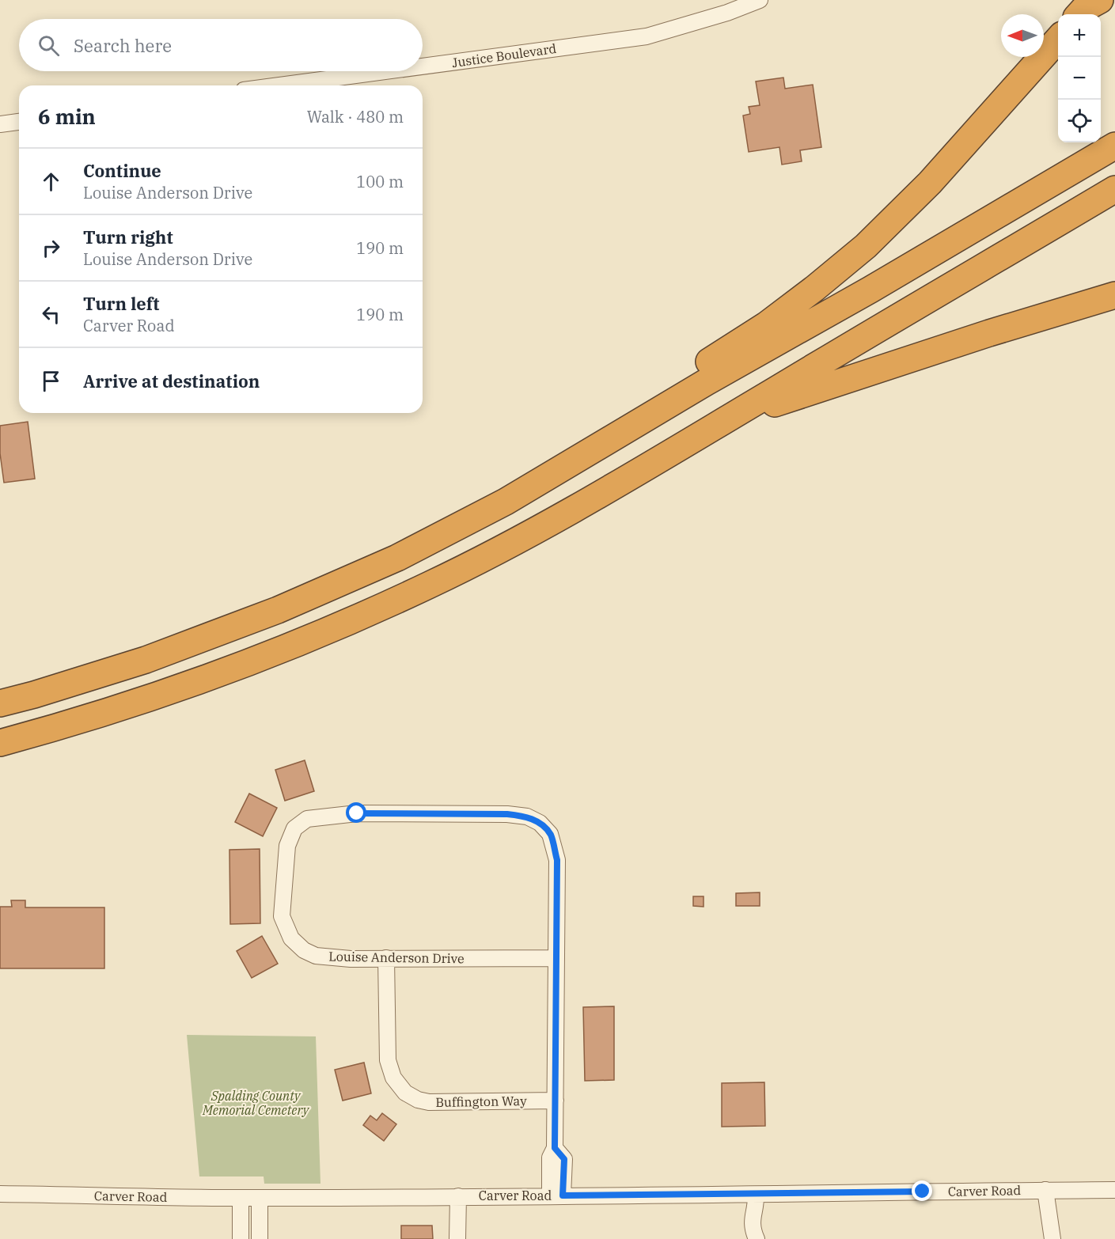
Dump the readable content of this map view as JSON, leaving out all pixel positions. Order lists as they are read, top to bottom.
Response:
{
  "streets": {
    "street": [
      "Justice Boulevard",
      "Louise Anderson Drive",
      "Buffington Way",
      "Carver Road"
    ]
  },
  "crossings": [
    ["Louise Anderson Drive", "Buffington Way"],
    ["Louise Anderson Drive", "Carver Road"]
  ],
  "parks": ["Spalding County Memorial Cemetery"],
  "north": "left",
  "page": {
    "map_buttons": ["+", "−"],
    "search": "Search here",
    "heading": ["6 min", "Walk · 480 m"],
    "list": [
      ["Continue", "Louise Anderson Drive", "100 m"],
      ["Turn right", "Louise Anderson Drive", "190 m"],
      ["Turn left", "Carver Road", "190 m"],
      "Arrive at destination"
    ]
  }
}
